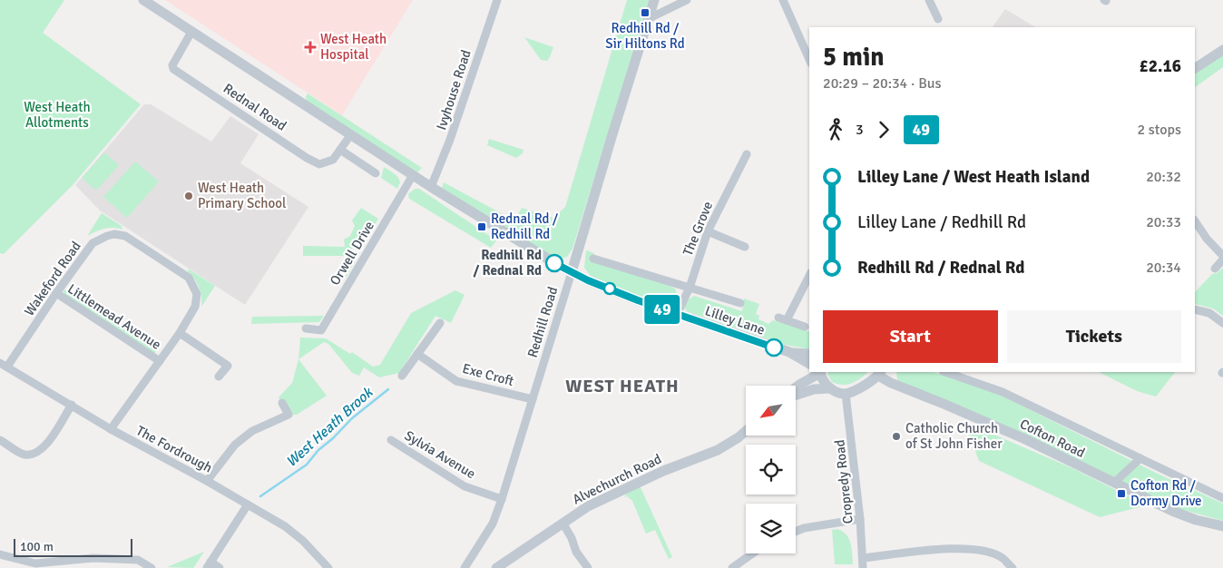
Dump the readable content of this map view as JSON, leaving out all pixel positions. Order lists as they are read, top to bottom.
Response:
{
  "streets": {
    "street": [
      "Ivyhouse Road",
      "Rednal Road",
      "The Grove",
      "Orwell Drive",
      "Wakeford Road",
      "Littlemead Avenue",
      "Lilley Lane",
      "Redhill Road",
      "Exe Croft",
      "Cofton Road",
      "The Fordrough",
      "Sylvia Avenue",
      "Alvechurch Road",
      "Cropredy Road"
    ]
  },
  "crossings": [
    ["Ivyhouse Road", "Rednal Road"],
    ["Rednal Road", "Orwell Drive"],
    ["Rednal Road", "Lilley Lane"],
    ["Rednal Road", "Redhill Road"],
    ["The Grove", "Lilley Lane"],
    ["Wakeford Road", "Littlemead Avenue"],
    ["Wakeford Road", "The Fordrough"],
    ["Lilley Lane", "Redhill Road"],
    ["Redhill Road", "Exe Croft"],
    ["Redhill Road", "Sylvia Avenue"]
  ],
  "districts": ["WEST HEATH"],
  "water": ["West Heath Brook"],
  "parks": ["West Heath Allotments"],
  "places": {
    "transit": ["Redhill Rd / Sir Hiltons Rd", "Rednal Rd / Redhill Rd", "Cofton Rd / Dormy Drive"],
    "health": ["West Heath Hospital"],
    "other": ["West Heath Primary School", "Redhill Rd / Rednal Rd", "Catholic Church of St John Fisher"]
  },
  "lines": ["bus line 49"],
  "scale_bar": "100 m",
  "north": "bottom left",
  "page": {
    "on_map": "49",
    "heading": ["5 min", "20:29 – 20:34 · Bus", "£2.16"],
    "legs": ["3", "49", "2 stops"],
    "list": [
      {
        "name": "Lilley Lane / West Heath Island",
        "value": "20:32"
      },
      {
        "name": "Lilley Lane / Redhill Rd",
        "value": "20:33"
      },
      {
        "name": "Redhill Rd / Rednal Rd",
        "value": "20:34"
      }
    ],
    "buttons": ["Start", "Tickets"],
    "scale": "100 m"
  }
}
